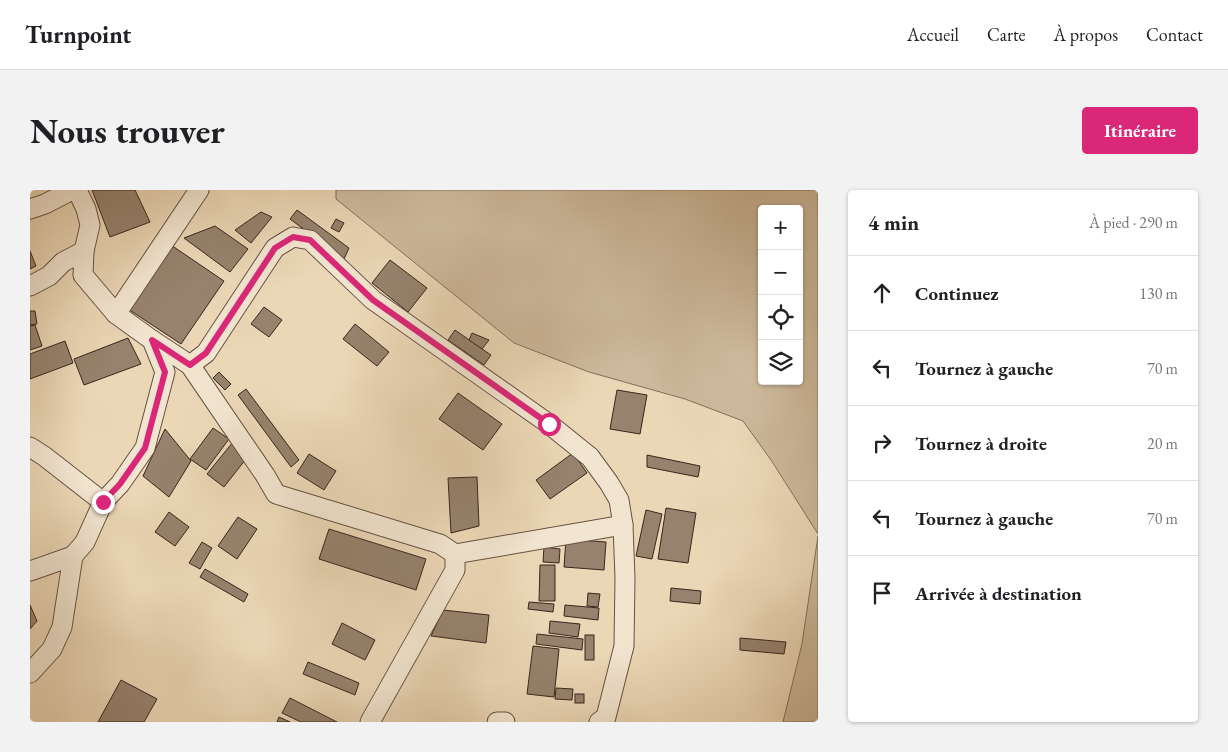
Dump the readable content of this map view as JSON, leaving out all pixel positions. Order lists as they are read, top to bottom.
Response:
{
  "page": {
    "header": "Turnpoint",
    "nav": [
      "Accueil",
      "Carte",
      "À propos",
      "Contact"
    ],
    "buttons": "Itinéraire",
    "title": "Nous trouver",
    "heading": ["4 min", "À pied · 290 m"],
    "map_buttons": ["+", "−"],
    "list": [
      ["Continuez", "130 m"],
      ["Tournez à gauche", "70 m"],
      ["Tournez à droite", "20 m"],
      ["Tournez à gauche", "70 m"],
      "Arrivée à destination"
    ]
  }
}
